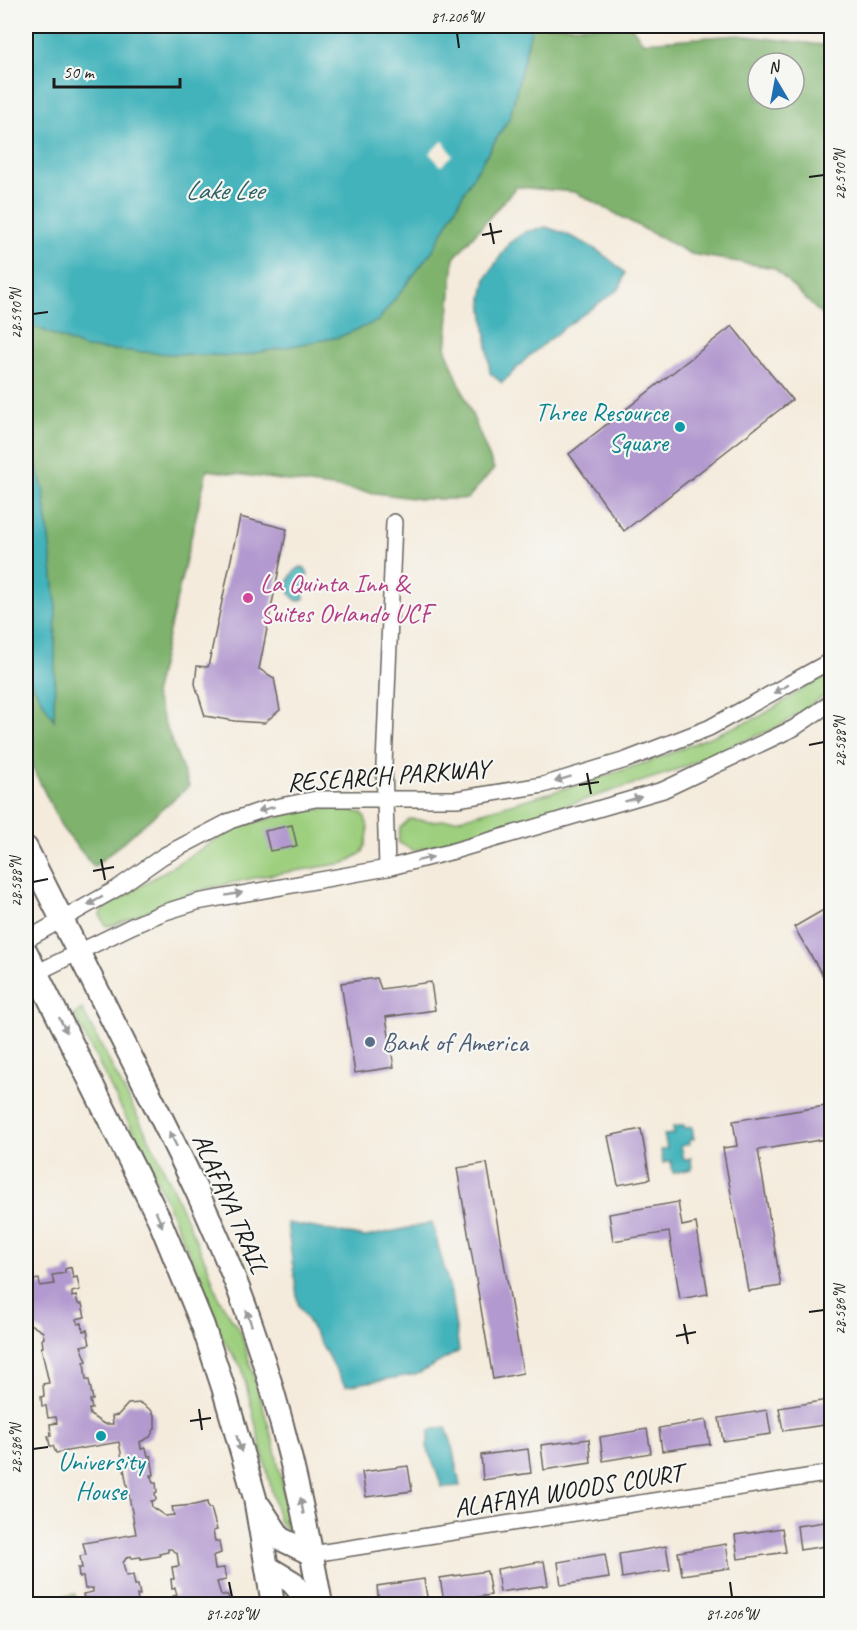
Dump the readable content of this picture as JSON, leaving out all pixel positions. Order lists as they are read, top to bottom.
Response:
{
  "streets": {
    "main road": ["ALAFAYA TRAIL"],
    "street": ["RESEARCH PARKWAY", "ALAFAYA WOODS COURT"]
  },
  "crossings": [
    ["RESEARCH PARKWAY", "ALAFAYA TRAIL"],
    ["ALAFAYA TRAIL", "ALAFAYA WOODS COURT"]
  ],
  "water": ["Lake Lee"],
  "places": [
    "Three Resource Square",
    "La Quinta Inn & Suites Orlando UCF",
    "Bank of America",
    "University House"
  ],
  "scale_bar": "50 m",
  "north": "top",
  "coordinates": [
    "81.206°W",
    "28.590°N",
    "28.588°N",
    "28.586°N",
    "81.208°W"
  ]
}
